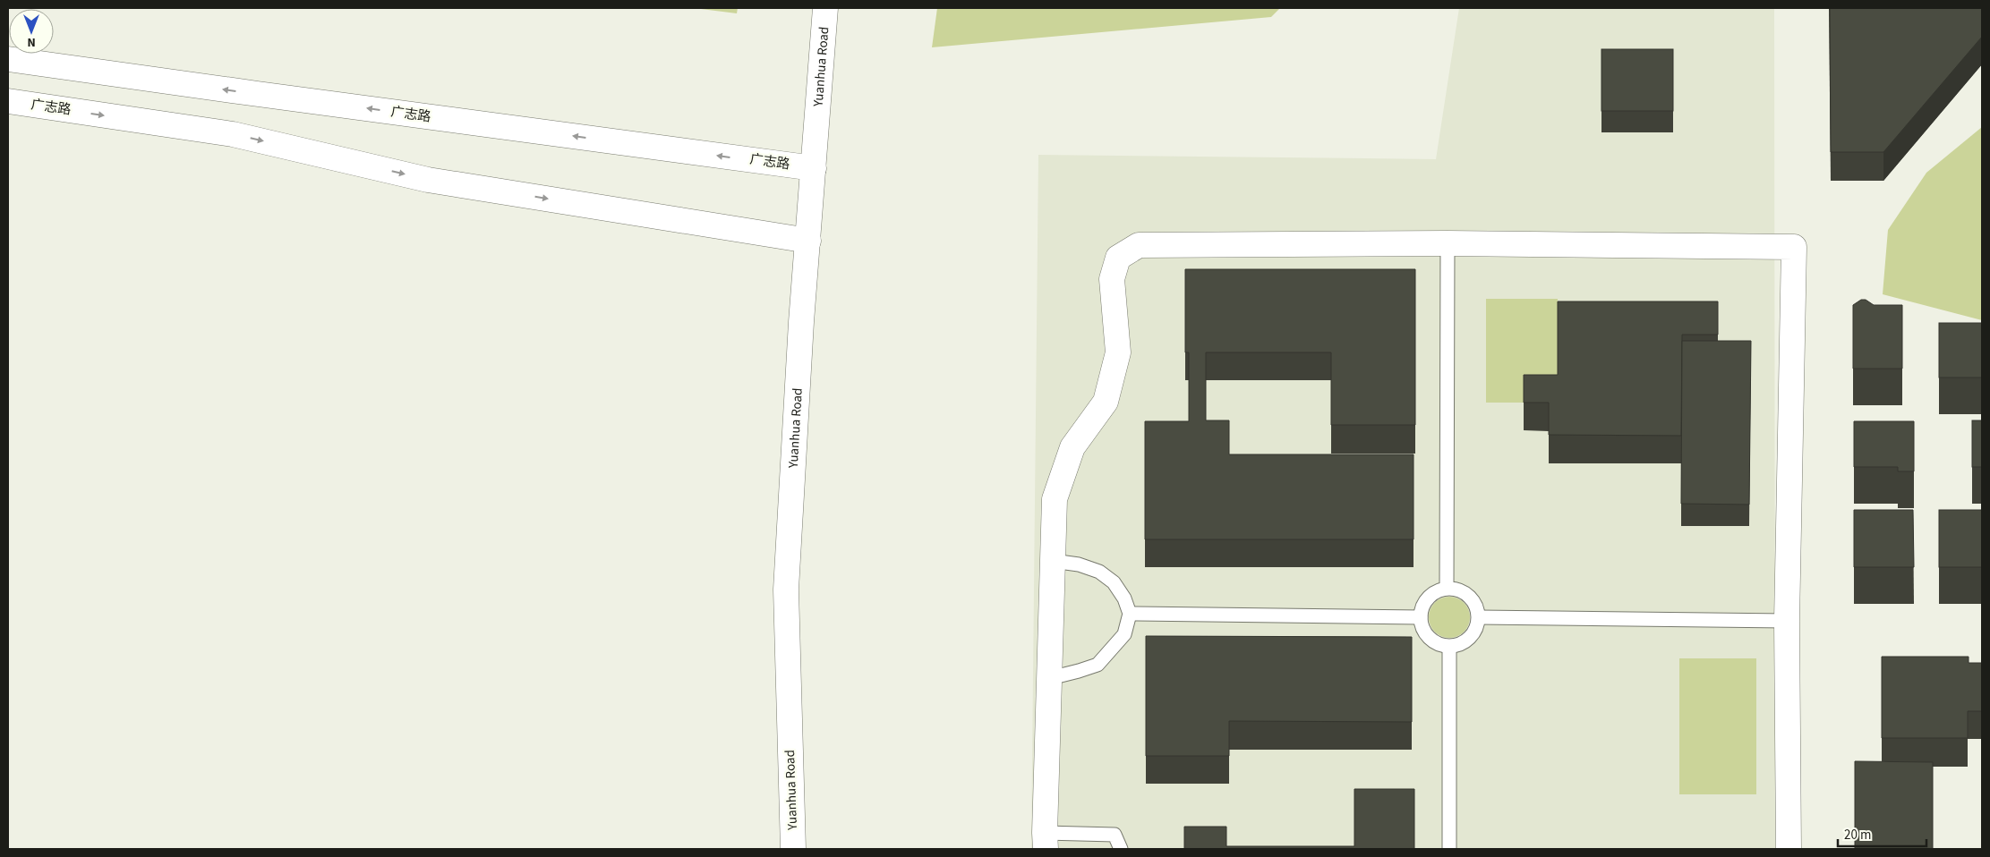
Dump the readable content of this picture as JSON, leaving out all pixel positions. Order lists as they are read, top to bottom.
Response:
{
  "streets": {
    "street": ["Yuanhua Road", "广志路"]
  },
  "crossings": [
    ["Yuanhua Road", "广志路"]
  ],
  "scale_bar": "20 m",
  "north": "bottom"
}
